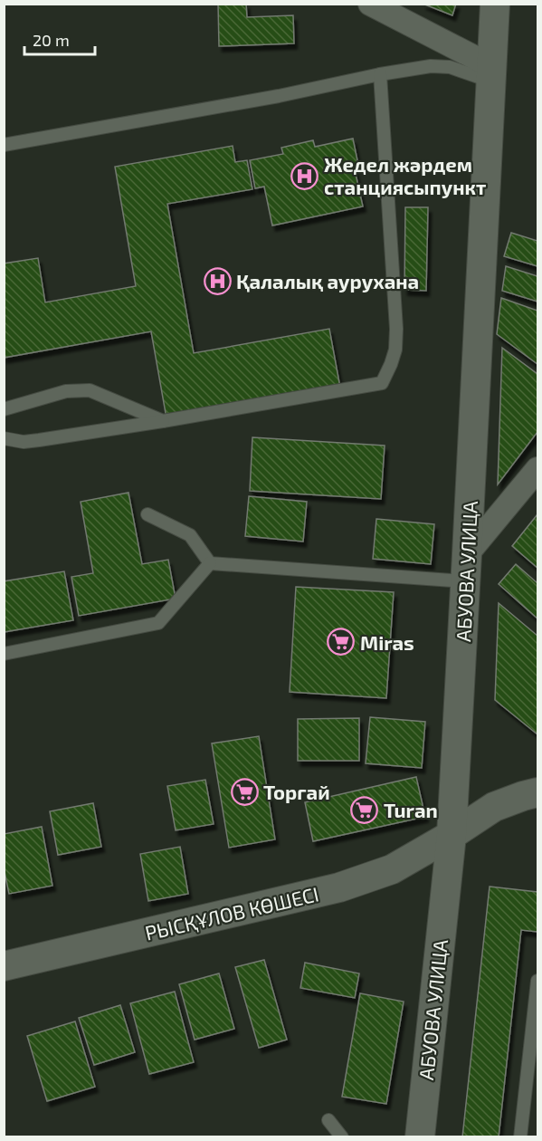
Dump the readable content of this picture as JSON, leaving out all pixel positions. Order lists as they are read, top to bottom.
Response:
{
  "streets": {
    "street": ["АБУОВА УЛИЦА", "РЫСҚҰЛОВ КӨШЕСІ"]
  },
  "crossings": [
    ["АБУОВА УЛИЦА", "РЫСҚҰЛОВ КӨШЕСІ"]
  ],
  "places": {
    "hospital": ["Жедел жәрдем станциясыпункт", "Қалалық аурухана"],
    "supermarket": ["Miras", "Торгай", "Turan"]
  },
  "scale_bar": "20 m"
}
